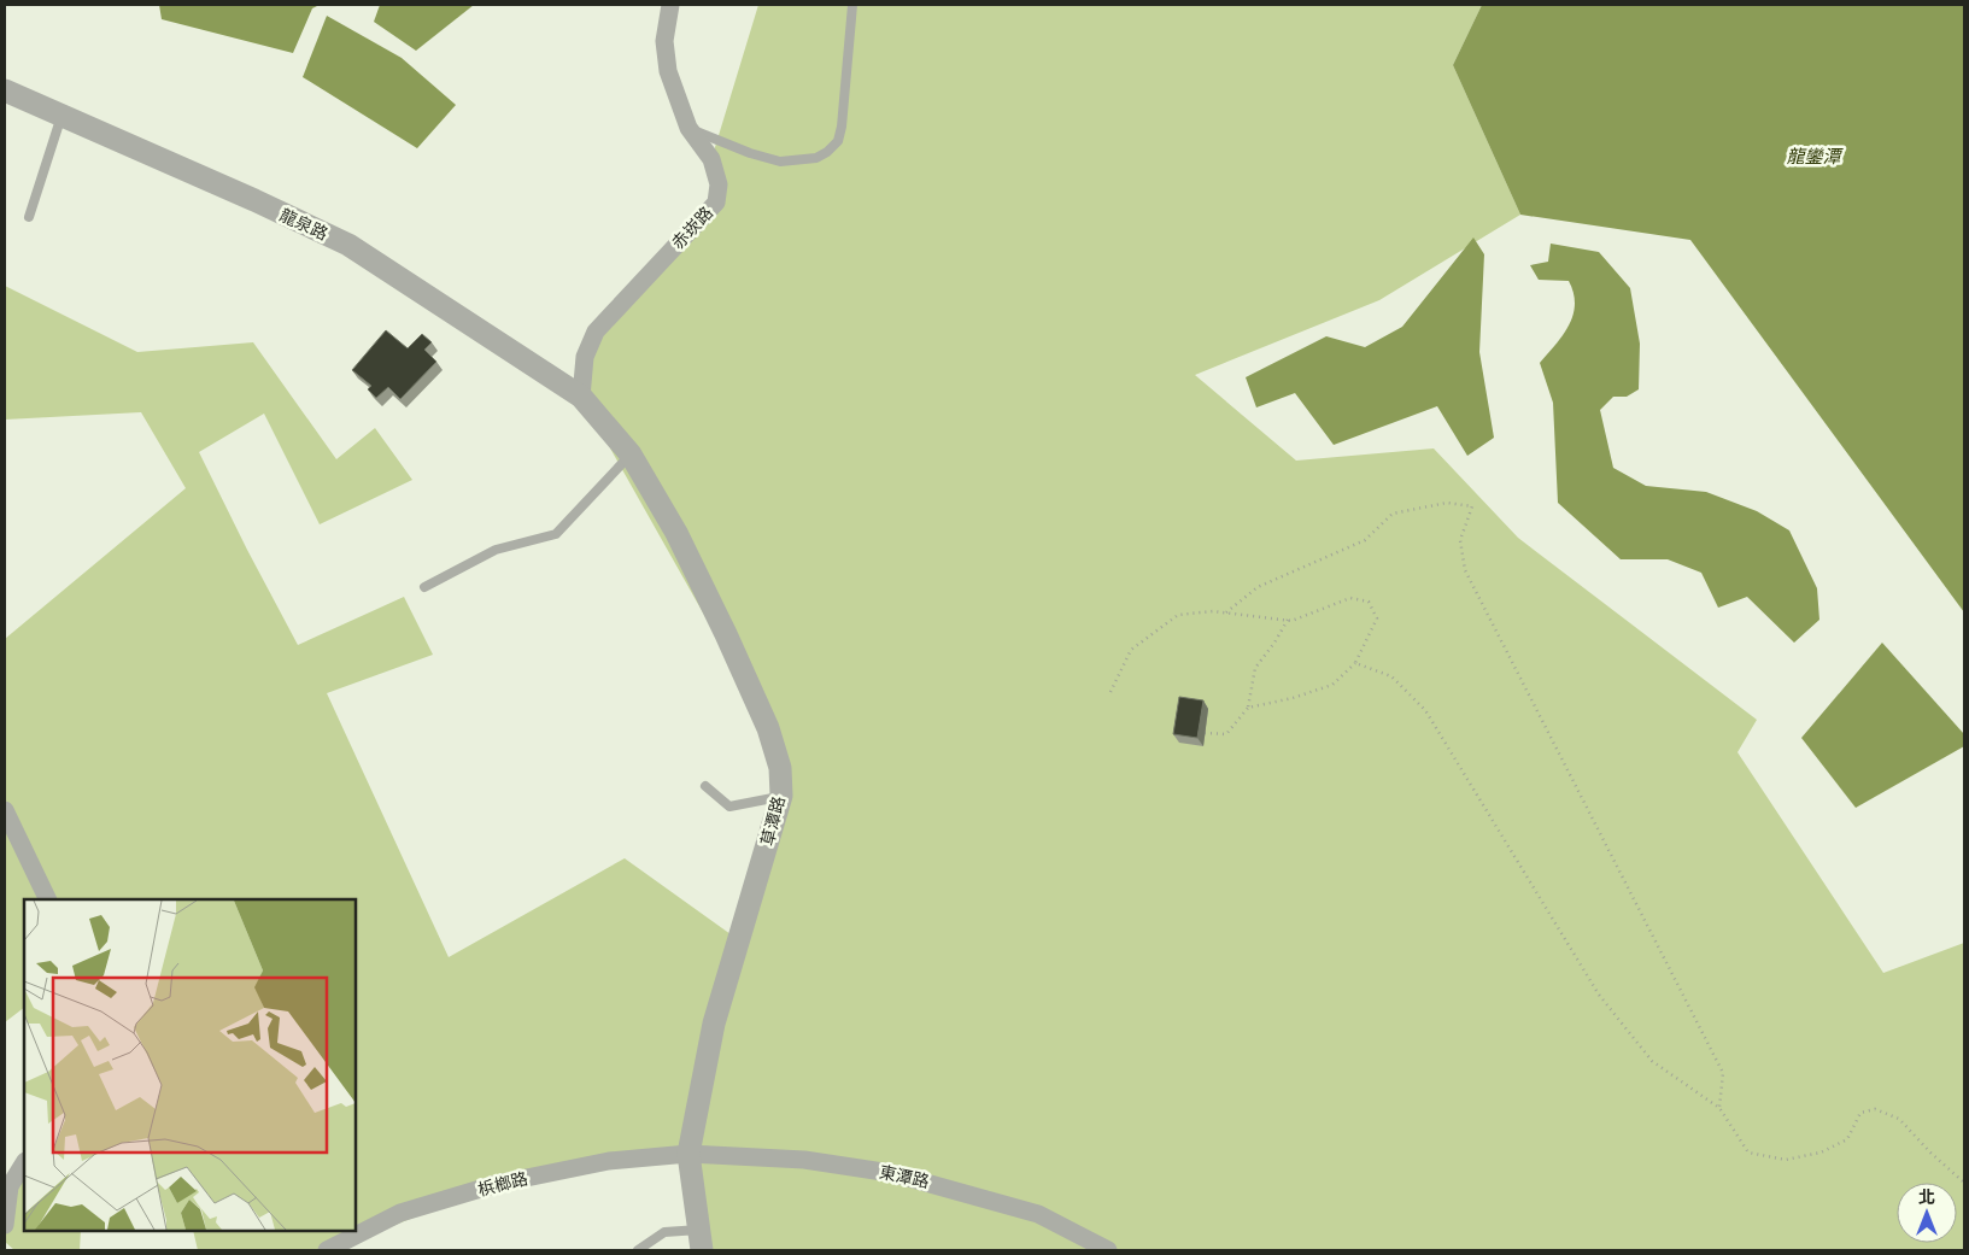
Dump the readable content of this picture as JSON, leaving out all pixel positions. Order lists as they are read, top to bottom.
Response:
{
  "streets": {
    "street": [
      "龍泉路",
      "赤崁路",
      "草潭路",
      "東潭路",
      "梹榔路"
    ]
  },
  "crossings": [
    ["龍泉路", "赤崁路"],
    ["龍泉路", "草潭路"],
    ["赤崁路", "草潭路"],
    ["草潭路", "東潭路"],
    ["草潭路", "梹榔路"],
    ["東潭路", "梹榔路"]
  ],
  "water": ["龍鑾潭"],
  "north": "top"
}
